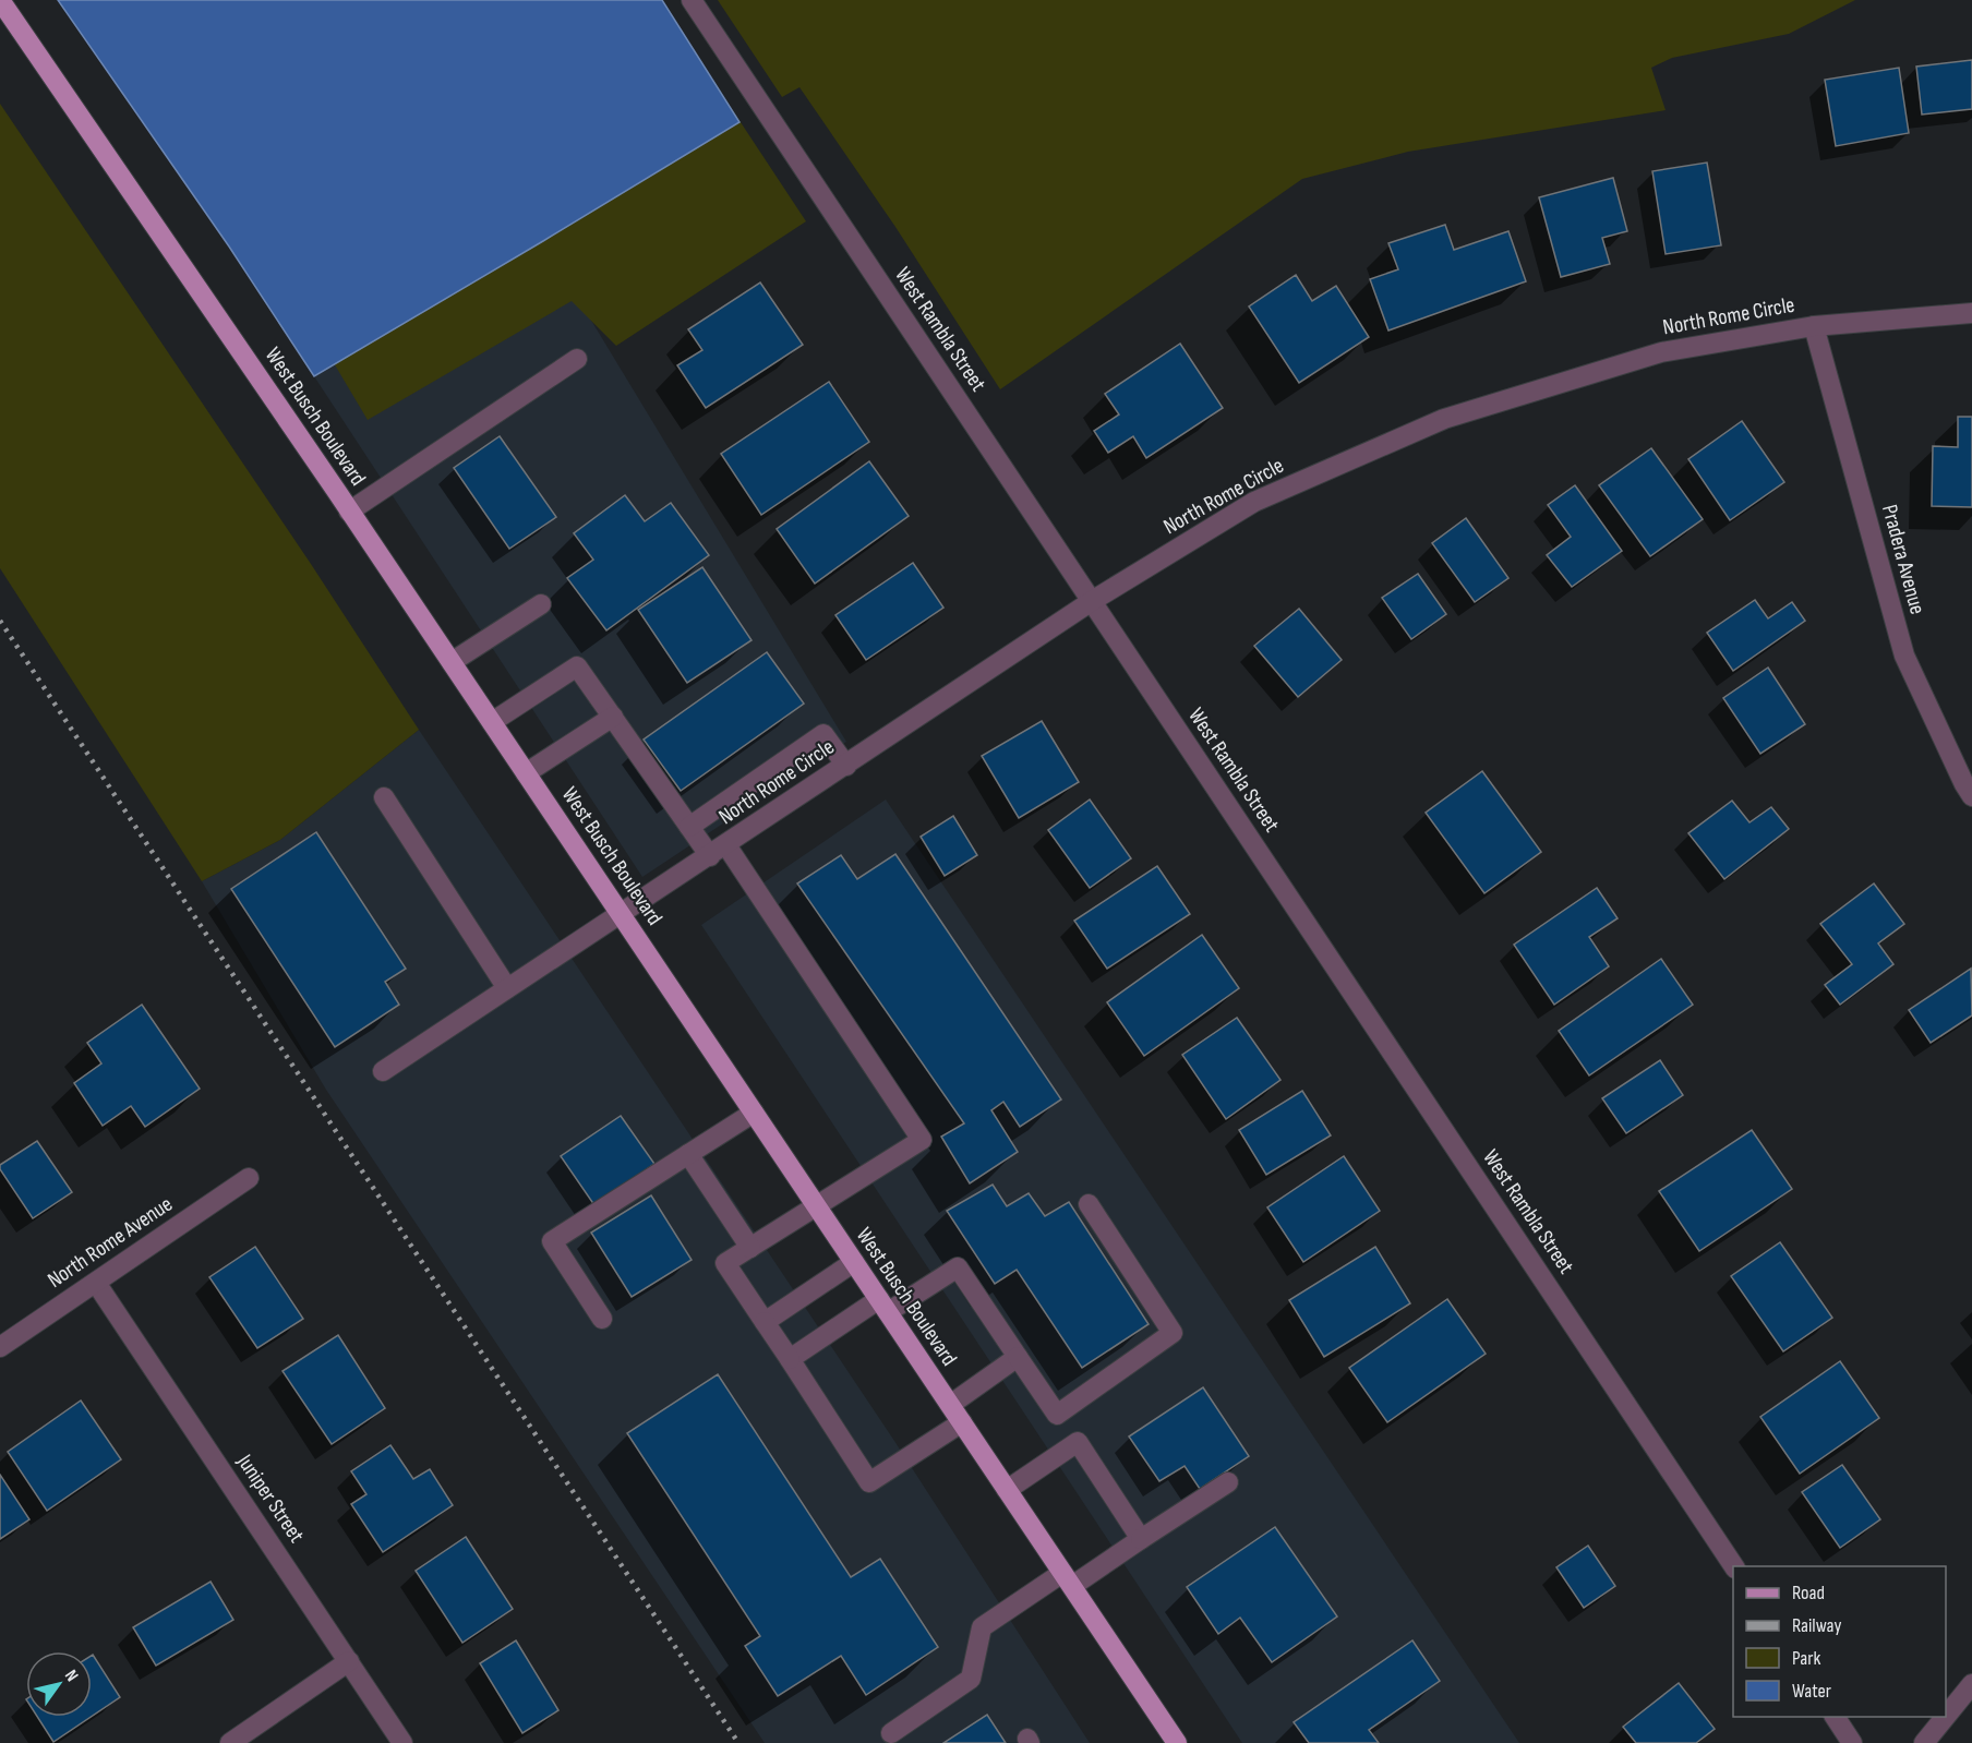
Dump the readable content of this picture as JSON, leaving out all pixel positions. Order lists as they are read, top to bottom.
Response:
{
  "streets": {
    "main road": ["West Busch Boulevard"],
    "street": [
      "North Rome Circle",
      "West Rambla Street",
      "Pradera Avenue",
      "North Rome Avenue",
      "Juniper Street"
    ]
  },
  "crossings": [
    ["North Rome Circle", "West Rambla Street"],
    ["North Rome Circle", "West Busch Boulevard"],
    ["North Rome Circle", "Pradera Avenue"],
    ["North Rome Avenue", "Juniper Street"]
  ],
  "legend": [
    "Road",
    "Railway",
    "Park",
    "Water"
  ],
  "north": "top right"
}
